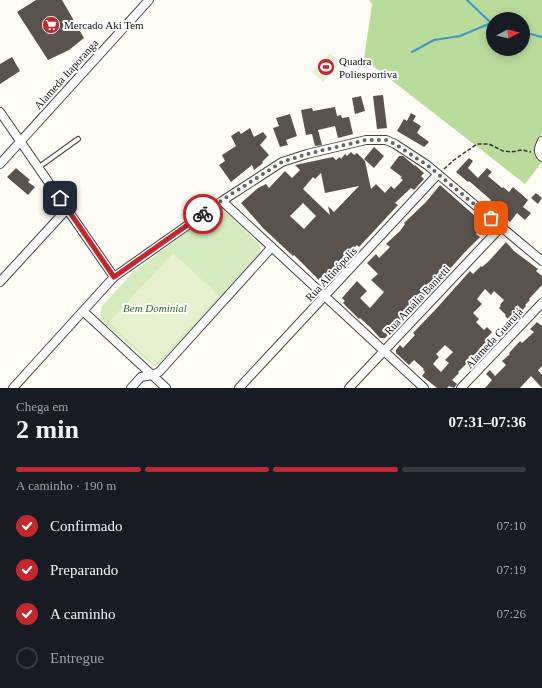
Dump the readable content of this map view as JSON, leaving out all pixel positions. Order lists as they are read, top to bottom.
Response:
{
  "streets": {
    "street": [
      "Alameda Itaporanga",
      "Rua Altinópolis",
      "Rua Amália Banietti",
      "Alameda Guarujá"
    ]
  },
  "parks": ["Bem Dominial"],
  "places": {
    "supermarket": ["Mercado Aki Tem"],
    "sports": ["Quadra Poliesportiva"]
  },
  "north": "right",
  "page": {
    "heading": ["2 min", "Chega em", "07:31–07:36"],
    "bar": "A caminho · 190 m",
    "list": [
      ["Confirmado", "07:10"],
      ["Preparando", "07:19"],
      ["A caminho", "07:26"],
      "Entregue"
    ]
  }
}
